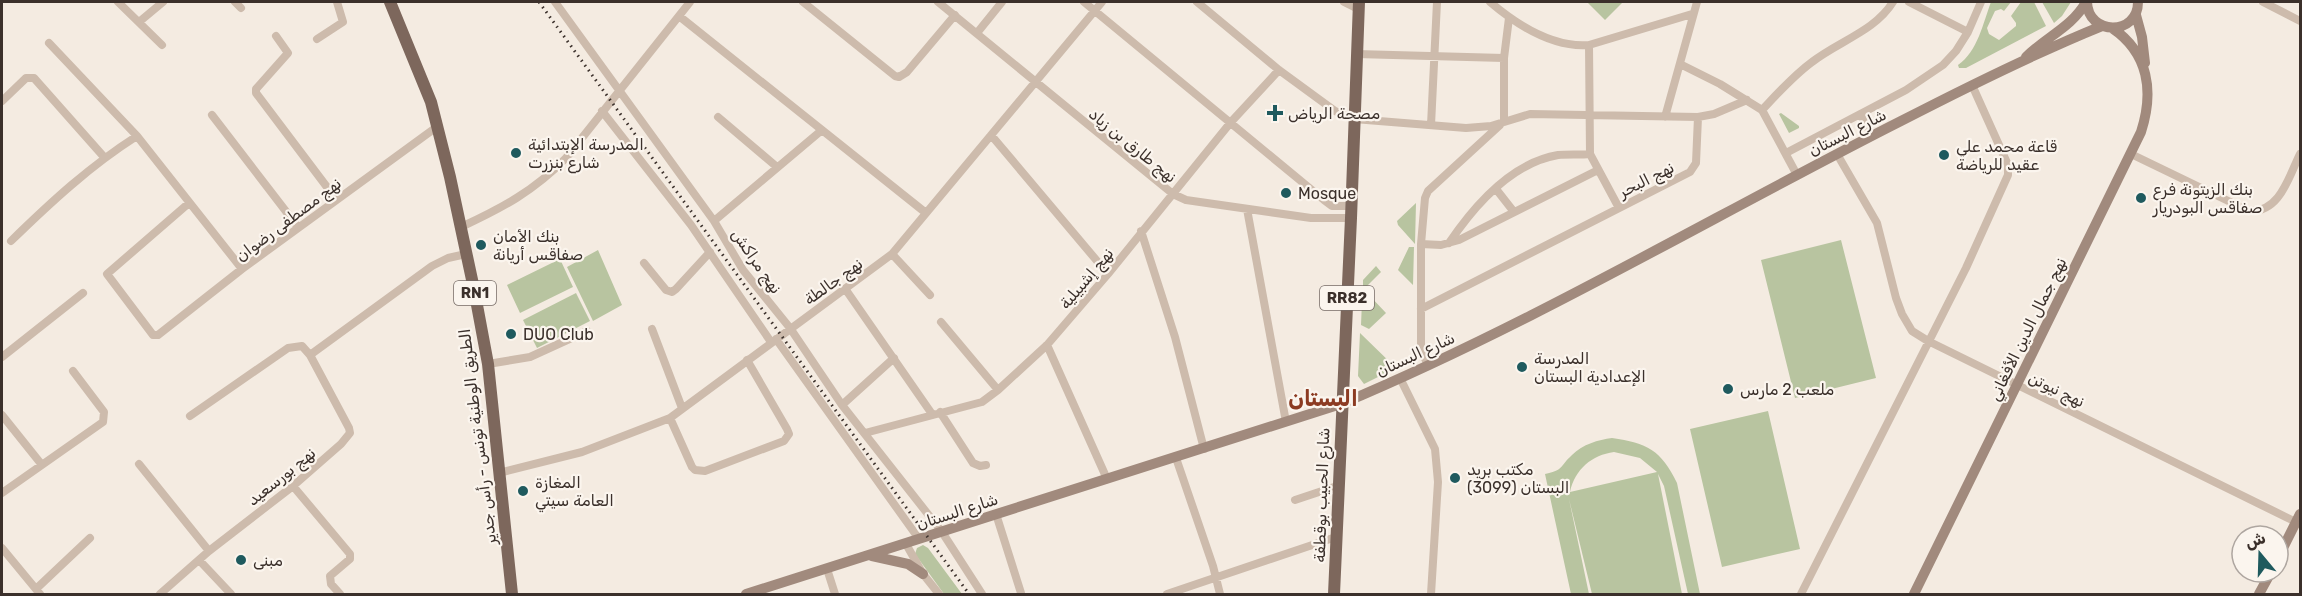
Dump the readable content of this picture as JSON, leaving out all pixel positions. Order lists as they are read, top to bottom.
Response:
{
  "streets": {
    "main road": [
      "شارع البستان",
      "RN1",
      "RR82",
      "نهج جمال الدين الأفغاني",
      "الطريق الوطنية تونس - رأس جدير",
      "شارع الحبيب بوقطفة"
    ],
    "street": [
      "نهج طارق بن زياد",
      "نهج البحر",
      "نهج مصطفى رضوان",
      "نهج مراكش",
      "نهج إشبيلية",
      "نهج جالطة",
      "نهج نيوتن",
      "نهج بورسعيد"
    ]
  },
  "crossings": [
    ["شارع البستان", "نهج مراكش"],
    ["شارع البستان", "نهج جمال الدين الأفغاني"],
    ["شارع البستان", "نهج نيوتن"],
    ["شارع البستان", "شارع الحبيب بوقطفة"],
    ["نهج طارق بن زياد", "نهج إشبيلية"],
    ["نهج طارق بن زياد", "نهج جالطة"],
    ["نهج طارق بن زياد", "شارع الحبيب بوقطفة"],
    ["نهج مصطفى رضوان", "الطريق الوطنية تونس - رأس جدير"],
    ["نهج مراكش", "نهج إشبيلية"],
    ["نهج مراكش", "نهج جالطة"],
    ["نهج جالطة", "الطريق الوطنية تونس - رأس جدير"],
    ["نهج جمال الدين الأفغاني", "نهج نيوتن"]
  ],
  "districts": ["البستان"],
  "places": {
    "health": ["مصحة الرياض"],
    "other": [
      "المدرسة الإبتدائية شارع بنزرت",
      "قاعة محمد علي عقيد للرياضة",
      "Mosque",
      "بنك الزيتونة فرع صفاقس البودريار",
      "بنك الأمان صفاقس أريانة",
      "DUO Club",
      "المدرسة الإعدادية البستان",
      "ملعب 2 مارس",
      "مكتب بريد البستان (3099)",
      "المغازة العامة سيتي",
      "مبنى"
    ]
  },
  "north": "top"
}
